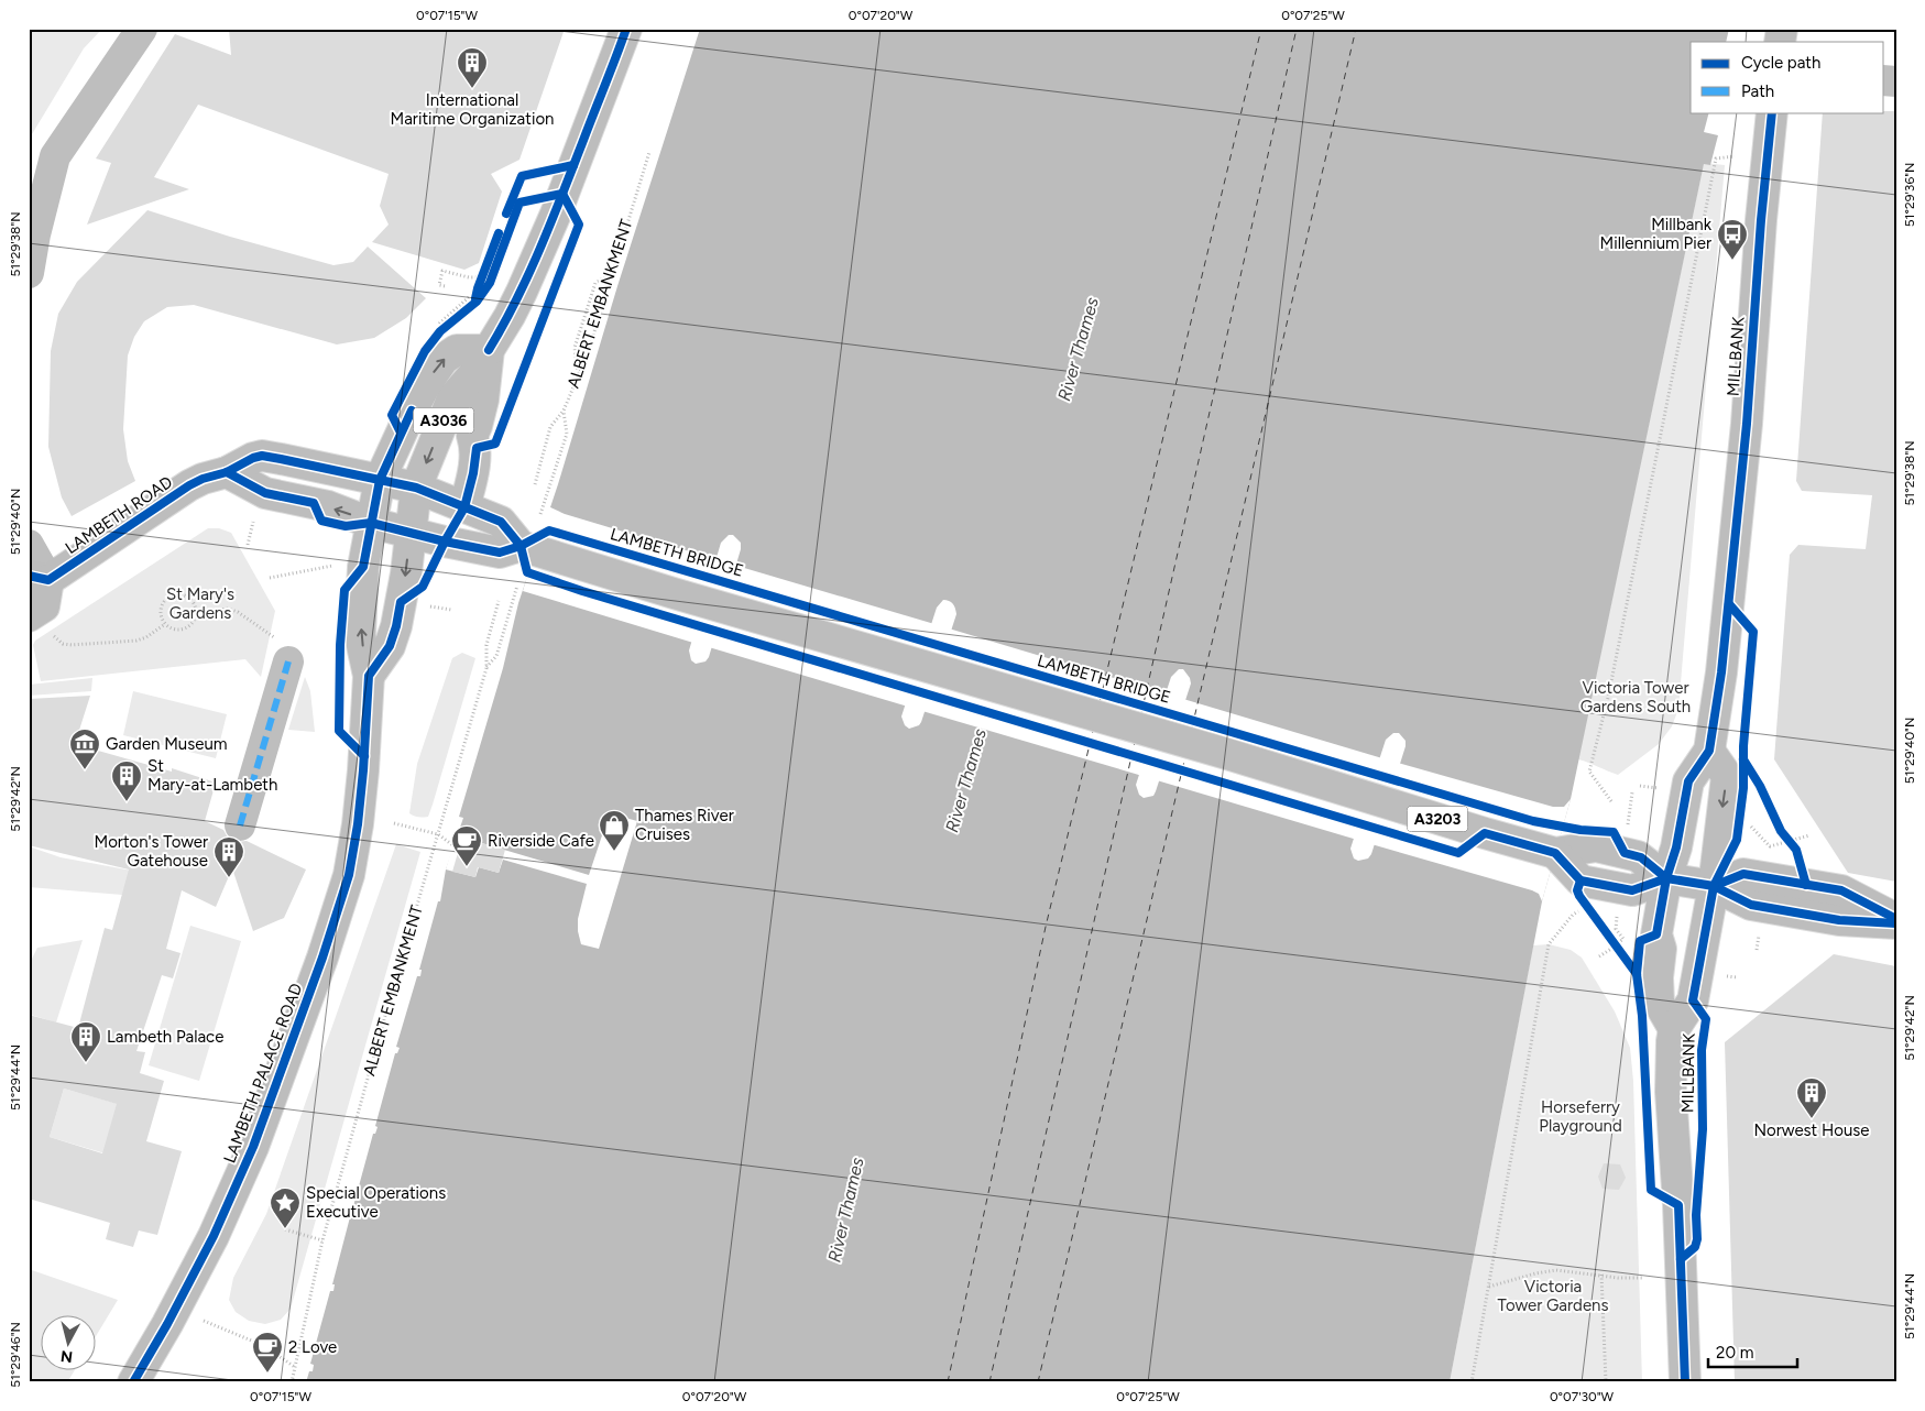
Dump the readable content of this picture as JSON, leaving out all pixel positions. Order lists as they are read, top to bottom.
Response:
{
  "streets": {
    "main road": [
      "MILLBANK",
      "A3036",
      "LAMBETH ROAD",
      "A3203",
      "LAMBETH PALACE ROAD"
    ],
    "path": ["ALBERT EMBANKMENT"],
    "cycle path": ["LAMBETH BRIDGE"]
  },
  "crossings": [
    ["MILLBANK", "A3203"],
    ["A3036", "LAMBETH ROAD"],
    ["A3036", "LAMBETH PALACE ROAD"],
    ["LAMBETH ROAD", "LAMBETH PALACE ROAD"]
  ],
  "water": ["River Thames"],
  "parks": [
    "St Mary's Gardens",
    "Victoria Tower Gardens South",
    "Horseferry Playground",
    "Victoria Tower Gardens"
  ],
  "places": {
    "building": [
      "International Maritime Organization",
      "St Mary-at-Lambeth",
      "Morton's Tower Gatehouse",
      "Lambeth Palace",
      "Norwest House"
    ],
    "bus stop": ["Millbank Millennium Pier"],
    "museum": ["Garden Museum"],
    "shop": ["Thames River Cruises"],
    "cafe": ["Riverside Cafe", "2 Love"],
    "place": ["Special Operations Executive"]
  },
  "legend": ["Cycle path", "Path"],
  "scale_bar": "20 m",
  "north": "bottom",
  "coordinates": [
    "0°07'15\"W",
    "0°07'20\"W",
    "0°07'25\"W",
    "51°29'36\"N",
    "51°29'38\"N",
    "51°29'40\"N",
    "51°29'42\"N",
    "51°29'44\"N",
    "51°29'46\"N",
    "0°07'30\"W"
  ]
}
